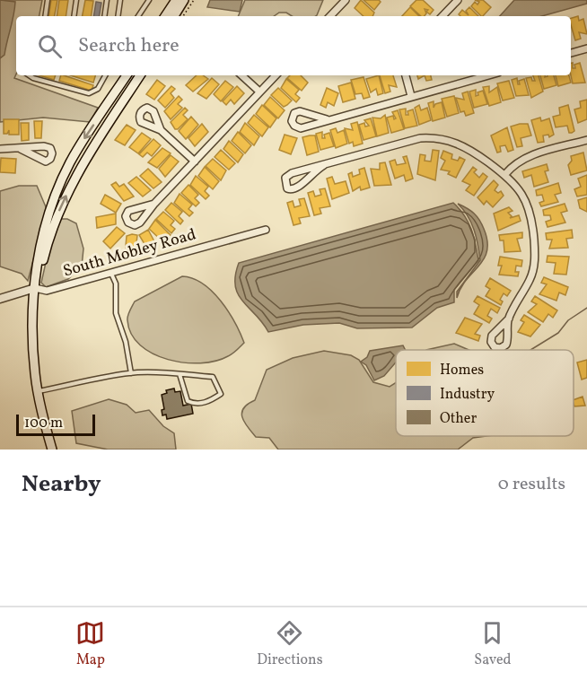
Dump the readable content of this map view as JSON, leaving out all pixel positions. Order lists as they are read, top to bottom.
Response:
{
  "streets": {
    "street": ["South Mobley Road"]
  },
  "legend": ["Homes", "Industry", "Other"],
  "scale_bar": "100 m",
  "page": {
    "search": "Search here",
    "scale": "100 m",
    "heading": ["Nearby", "0 results"],
    "nav": ["Map", "Directions", "Saved"]
  }
}
